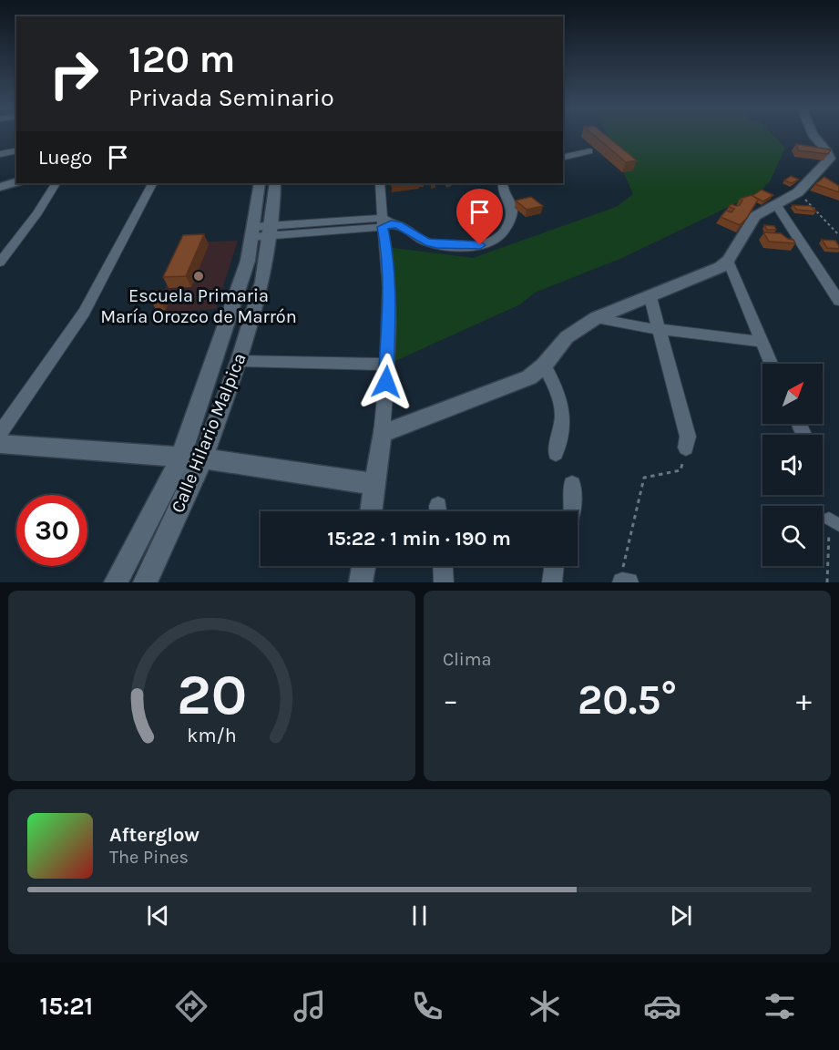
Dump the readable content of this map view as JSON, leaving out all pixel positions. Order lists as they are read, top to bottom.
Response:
{
  "streets": {
    "street": ["Calle Hilario Malpica"]
  },
  "places": ["Escuela Primaria María Orozco de Marrón"],
  "north": "top right",
  "page": {
    "turn": ["120 m", "Privada Seminario"],
    "then": "Luego",
    "limit": "30",
    "trip": "15:22 · 1 min · 190 m",
    "tile": "Clima",
    "heat": ["−", "20.5°", "+"],
    "song": ["Afterglow", "The Pines"],
    "tabs": "15:21",
    "gauge": ["20", "km/h"]
  }
}
